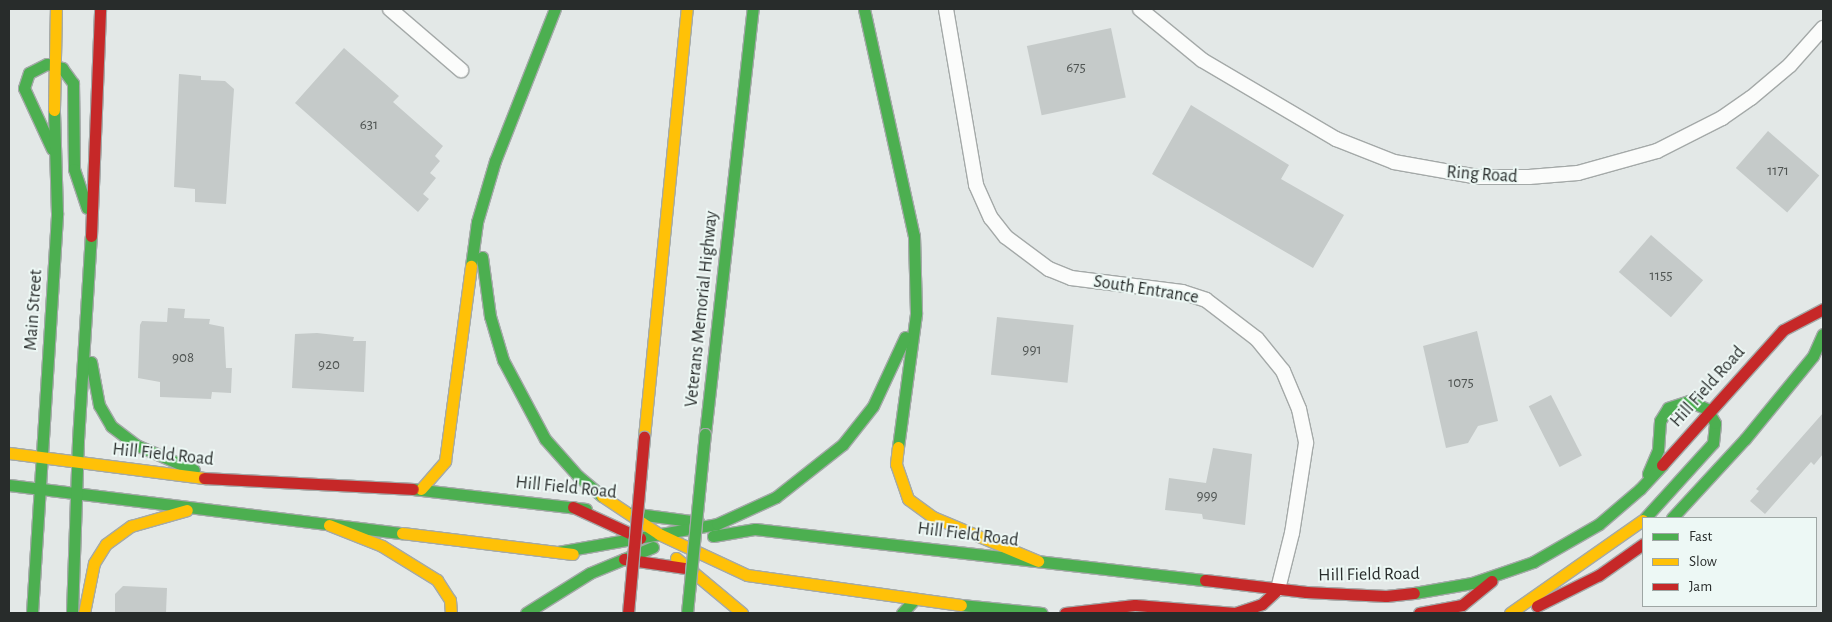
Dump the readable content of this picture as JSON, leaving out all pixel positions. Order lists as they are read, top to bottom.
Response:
{
  "streets": {
    "main road": ["Veterans Memorial Highway", "Main Street", "Hill Field Road"],
    "street": ["Ring Road", "South Entrance"]
  },
  "crossings": [
    ["South Entrance", "Hill Field Road"],
    ["Main Street", "Hill Field Road"]
  ],
  "house_numbers": [
    "675",
    "631",
    "1171",
    "1155",
    "991",
    "908",
    "920",
    "1075",
    "999"
  ],
  "legend": ["Fast", "Slow", "Jam"]
}
